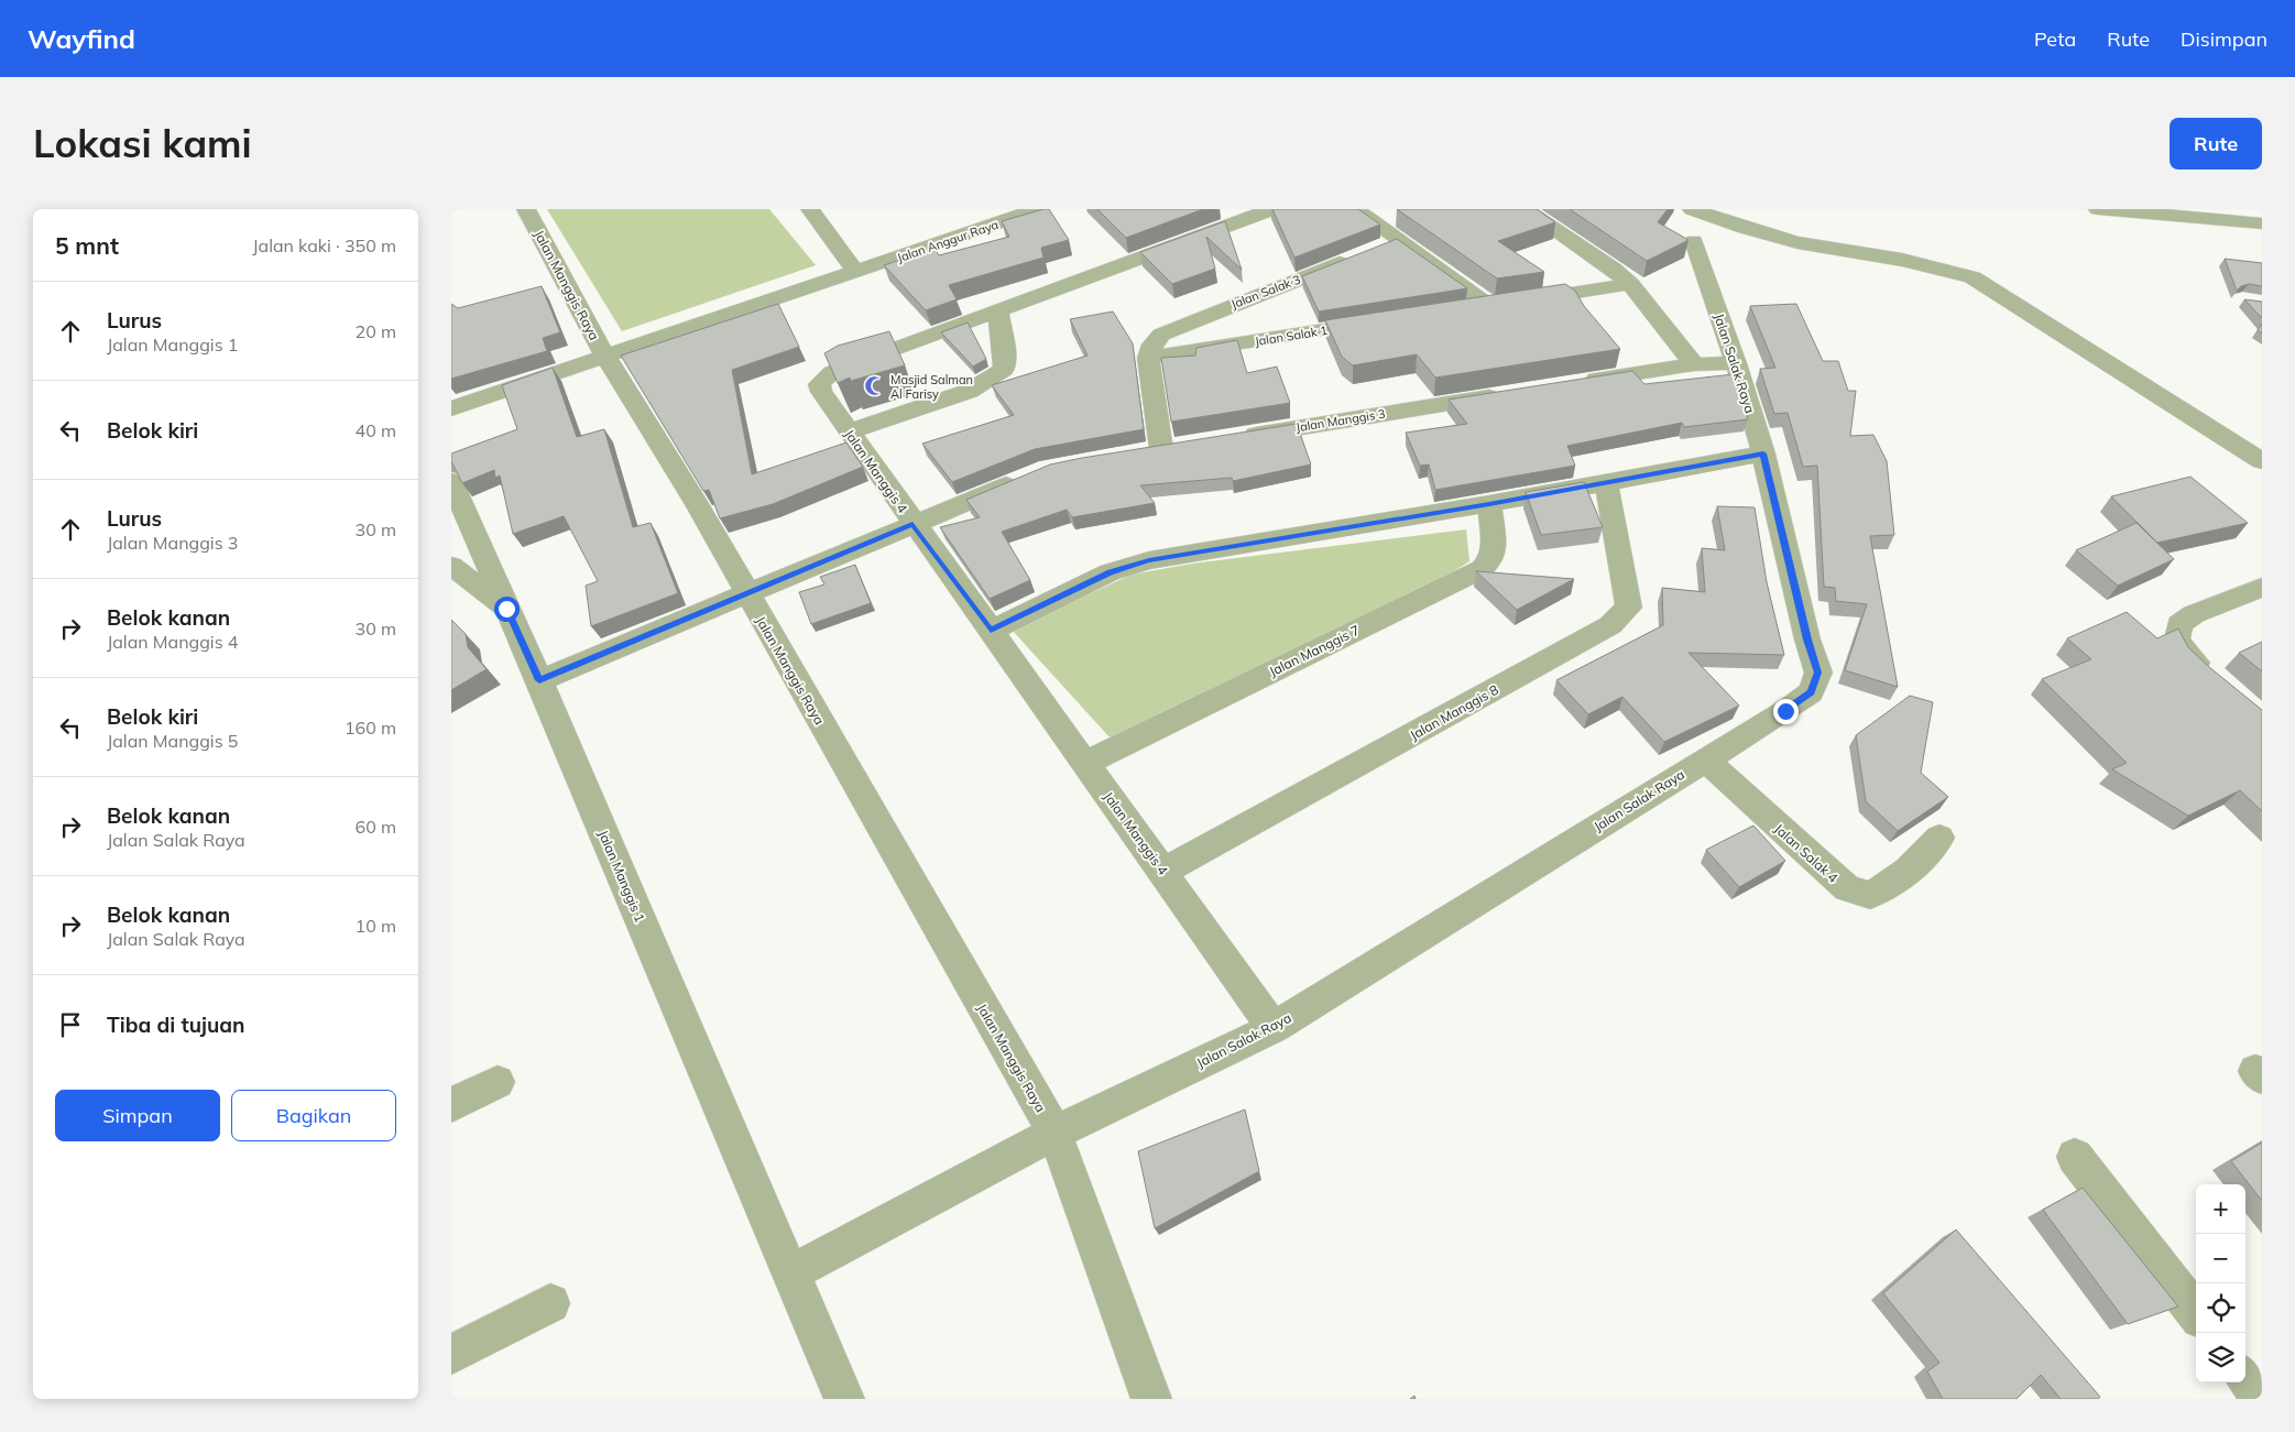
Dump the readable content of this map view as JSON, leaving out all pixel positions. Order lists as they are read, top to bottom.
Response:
{
  "streets": {
    "street": [
      "Jalan Anggur Raya",
      "Jalan Manggis Raya",
      "Jalan Salak 3",
      "Jalan Salak 1",
      "Jalan Salak Raya",
      "Jalan Manggis 3",
      "Jalan Manggis 4",
      "Jalan Manggis 7",
      "Jalan Manggis 8",
      "Jalan Salak 4",
      "Jalan Manggis 1"
    ]
  },
  "crossings": [
    ["Jalan Anggur Raya", "Jalan Manggis Raya"],
    ["Jalan Manggis Raya", "Jalan Salak Raya"],
    ["Jalan Salak 3", "Jalan Salak 1"],
    ["Jalan Salak Raya", "Jalan Manggis 4"],
    ["Jalan Salak Raya", "Jalan Salak 4"],
    ["Jalan Salak Raya", "Jalan Manggis 1"],
    ["Jalan Manggis 4", "Jalan Manggis 7"],
    ["Jalan Manggis 4", "Jalan Manggis 8"]
  ],
  "places": {
    "mosque": ["Masjid Salman Al Farisy"]
  },
  "page": {
    "header": "Wayfind",
    "nav": ["Peta", "Rute", "Disimpan"],
    "buttons": [
      "Rute",
      ["Simpan", "Bagikan"]
    ],
    "title": "Lokasi kami",
    "heading": ["5 mnt", "Jalan kaki · 350 m"],
    "list": [
      ["Lurus", "Jalan Manggis 1", "20 m"],
      ["Belok kiri", "40 m"],
      ["Lurus", "Jalan Manggis 3", "30 m"],
      ["Belok kanan", "Jalan Manggis 4", "30 m"],
      ["Belok kiri", "Jalan Manggis 5", "160 m"],
      ["Belok kanan", "Jalan Salak Raya", "60 m"],
      ["Belok kanan", "Jalan Salak Raya", "10 m"],
      "Tiba di tujuan"
    ],
    "map_buttons": ["+", "−"]
  }
}
